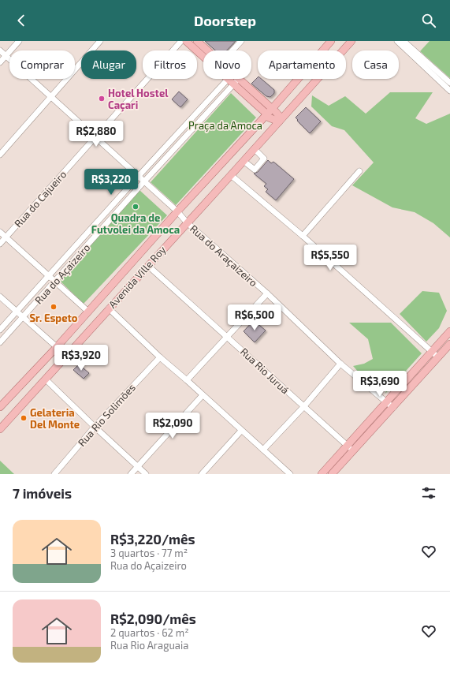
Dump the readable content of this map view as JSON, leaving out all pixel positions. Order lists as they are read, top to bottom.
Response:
{
  "streets": {
    "main road": ["Avenida Ville Roy"],
    "street": [
      "Rua do Cajueiro",
      "Rua do Araçaizeiro",
      "Rua do Açaizeiro",
      "Rua Rio Juruá",
      "Rua Rio Solimões"
    ]
  },
  "crossings": [
    ["Rua do Cajueiro", "Rua do Araçaizeiro"],
    ["Rua do Araçaizeiro", "Rua do Açaizeiro"],
    ["Rua do Araçaizeiro", "Avenida Ville Roy"],
    ["Avenida Ville Roy", "Rua Rio Juruá"]
  ],
  "parks": ["Praça da Amoca"],
  "places": [
    "Hotel Hostel Caçari",
    "Quadra de Futvolei da Amoca",
    "Sr. Espeto",
    "Gelateria Del Monte"
  ],
  "page": {
    "header": "Doorstep",
    "chip": [
      "Comprar",
      "Alugar",
      "Filtros",
      "Novo",
      "Apartamento",
      "Casa"
    ],
    "price": [
      "R$2,880",
      "R$3,220",
      "R$5,550",
      "R$6,500",
      "R$3,920",
      "R$3,690",
      "R$2,090"
    ],
    "heading": "7 imóveis",
    "list": [
      {
        "name": "R$3,220/mês",
        "note": "3 quartos · 77 m² · Rua do Açaizeiro"
      },
      {
        "name": "R$2,090/mês",
        "note": "2 quartos · 62 m² · Rua Rio Araguaia"
      }
    ]
  }
}
